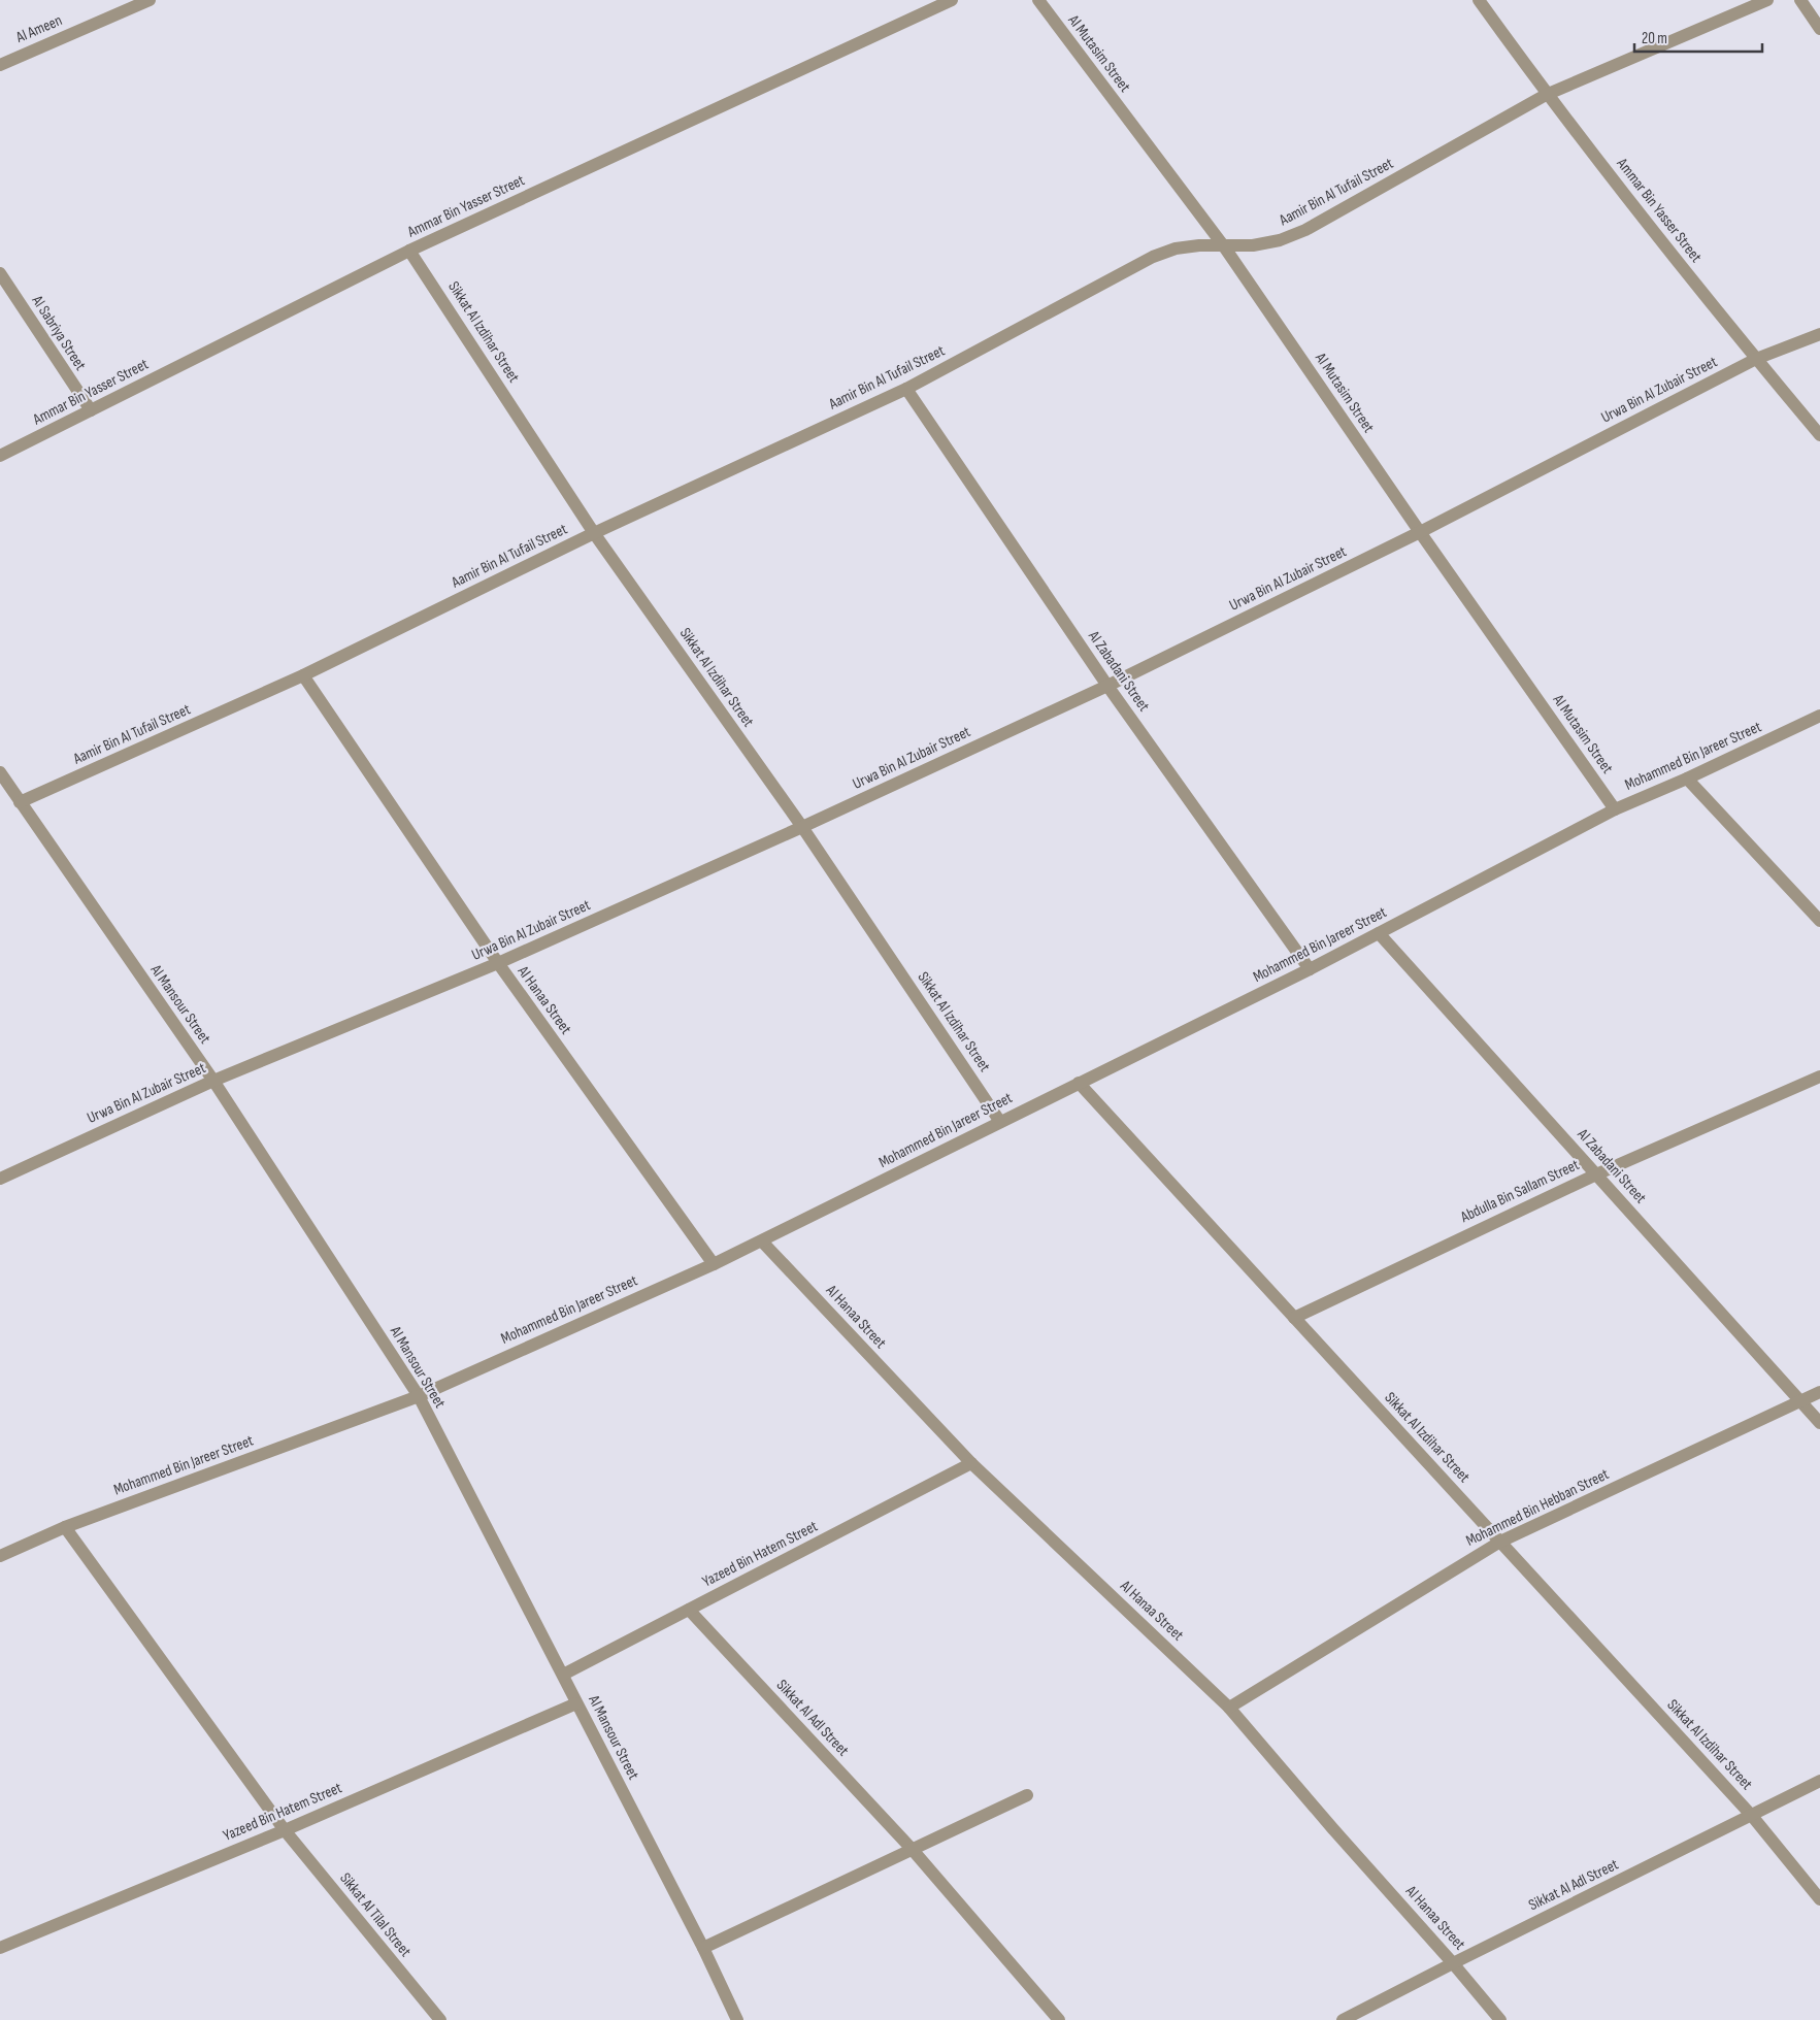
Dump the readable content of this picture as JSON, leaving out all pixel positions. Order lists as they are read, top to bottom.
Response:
{
  "streets": {
    "street": [
      "Al Ameen",
      "Al Mutasim Street",
      "Aamir Bin Al Tufail Street",
      "Ammar Bin Yasser Street",
      "Sikkat Al Izdihar Street",
      "Al Sabriya Street",
      "Urwa Bin Al Zubair Street",
      "Al Zabadani Street",
      "Mohammed Bin Jareer Street",
      "Al Hanaa Street",
      "Al Mansour Street",
      "Abdulla Bin Sallam Street",
      "Mohammed Bin Hebban Street",
      "Yazeed Bin Hatem Street",
      "Sikkat Al Adl Street",
      "Sikkat Al Tilal Street"
    ]
  },
  "crossings": [
    ["Al Mutasim Street", "Aamir Bin Al Tufail Street"],
    ["Al Mutasim Street", "Urwa Bin Al Zubair Street"],
    ["Al Mutasim Street", "Mohammed Bin Jareer Street"],
    ["Aamir Bin Al Tufail Street", "Ammar Bin Yasser Street"],
    ["Aamir Bin Al Tufail Street", "Sikkat Al Izdihar Street"],
    ["Aamir Bin Al Tufail Street", "Al Zabadani Street"],
    ["Aamir Bin Al Tufail Street", "Al Hanaa Street"],
    ["Aamir Bin Al Tufail Street", "Al Mansour Street"],
    ["Ammar Bin Yasser Street", "Sikkat Al Izdihar Street"],
    ["Ammar Bin Yasser Street", "Al Sabriya Street"],
    ["Ammar Bin Yasser Street", "Urwa Bin Al Zubair Street"],
    ["Sikkat Al Izdihar Street", "Urwa Bin Al Zubair Street"],
    ["Sikkat Al Izdihar Street", "Mohammed Bin Jareer Street"],
    ["Sikkat Al Izdihar Street", "Abdulla Bin Sallam Street"],
    ["Sikkat Al Izdihar Street", "Mohammed Bin Hebban Street"],
    ["Sikkat Al Izdihar Street", "Sikkat Al Adl Street"],
    ["Urwa Bin Al Zubair Street", "Al Zabadani Street"],
    ["Urwa Bin Al Zubair Street", "Al Hanaa Street"],
    ["Urwa Bin Al Zubair Street", "Al Mansour Street"],
    ["Al Zabadani Street", "Mohammed Bin Jareer Street"],
    ["Al Zabadani Street", "Abdulla Bin Sallam Street"],
    ["Al Zabadani Street", "Mohammed Bin Hebban Street"],
    ["Mohammed Bin Jareer Street", "Al Hanaa Street"],
    ["Mohammed Bin Jareer Street", "Al Mansour Street"],
    ["Al Hanaa Street", "Mohammed Bin Hebban Street"],
    ["Al Hanaa Street", "Yazeed Bin Hatem Street"],
    ["Al Hanaa Street", "Sikkat Al Adl Street"],
    ["Al Mansour Street", "Yazeed Bin Hatem Street"],
    ["Yazeed Bin Hatem Street", "Sikkat Al Adl Street"],
    ["Yazeed Bin Hatem Street", "Sikkat Al Tilal Street"]
  ],
  "scale_bar": "20 m"
}
